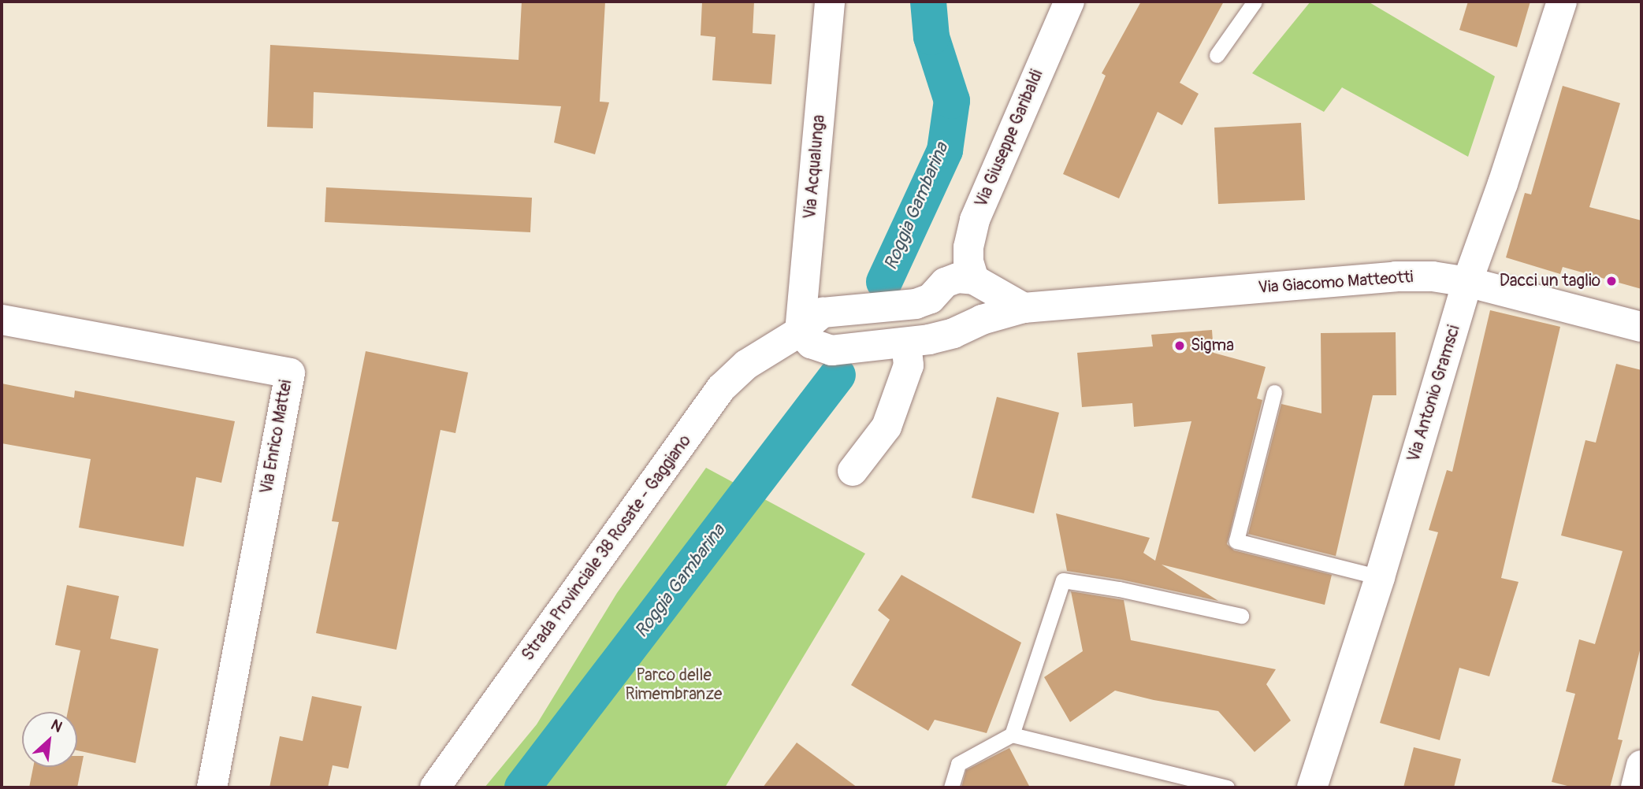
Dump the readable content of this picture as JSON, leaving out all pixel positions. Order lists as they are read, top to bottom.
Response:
{
  "streets": {
    "street": [
      "Via Giuseppe Garibaldi",
      "Via Acqualunga",
      "Via Giacomo Matteotti",
      "Via Antonio Gramsci",
      "Via Enrico Mattei",
      "Strada Provinciale 38 Rosate - Gaggiano"
    ]
  },
  "crossings": [
    ["Via Giuseppe Garibaldi", "Via Giacomo Matteotti"],
    ["Via Giuseppe Garibaldi", "Strada Provinciale 38 Rosate - Gaggiano"],
    ["Via Acqualunga", "Via Giacomo Matteotti"],
    ["Via Acqualunga", "Strada Provinciale 38 Rosate - Gaggiano"],
    ["Via Giacomo Matteotti", "Via Antonio Gramsci"],
    ["Via Giacomo Matteotti", "Strada Provinciale 38 Rosate - Gaggiano"]
  ],
  "water": ["Roggia Gambarina"],
  "parks": ["Parco delle Rimembranze"],
  "places": ["Dacci un taglio", "Sigma"],
  "north": "top right"
}
